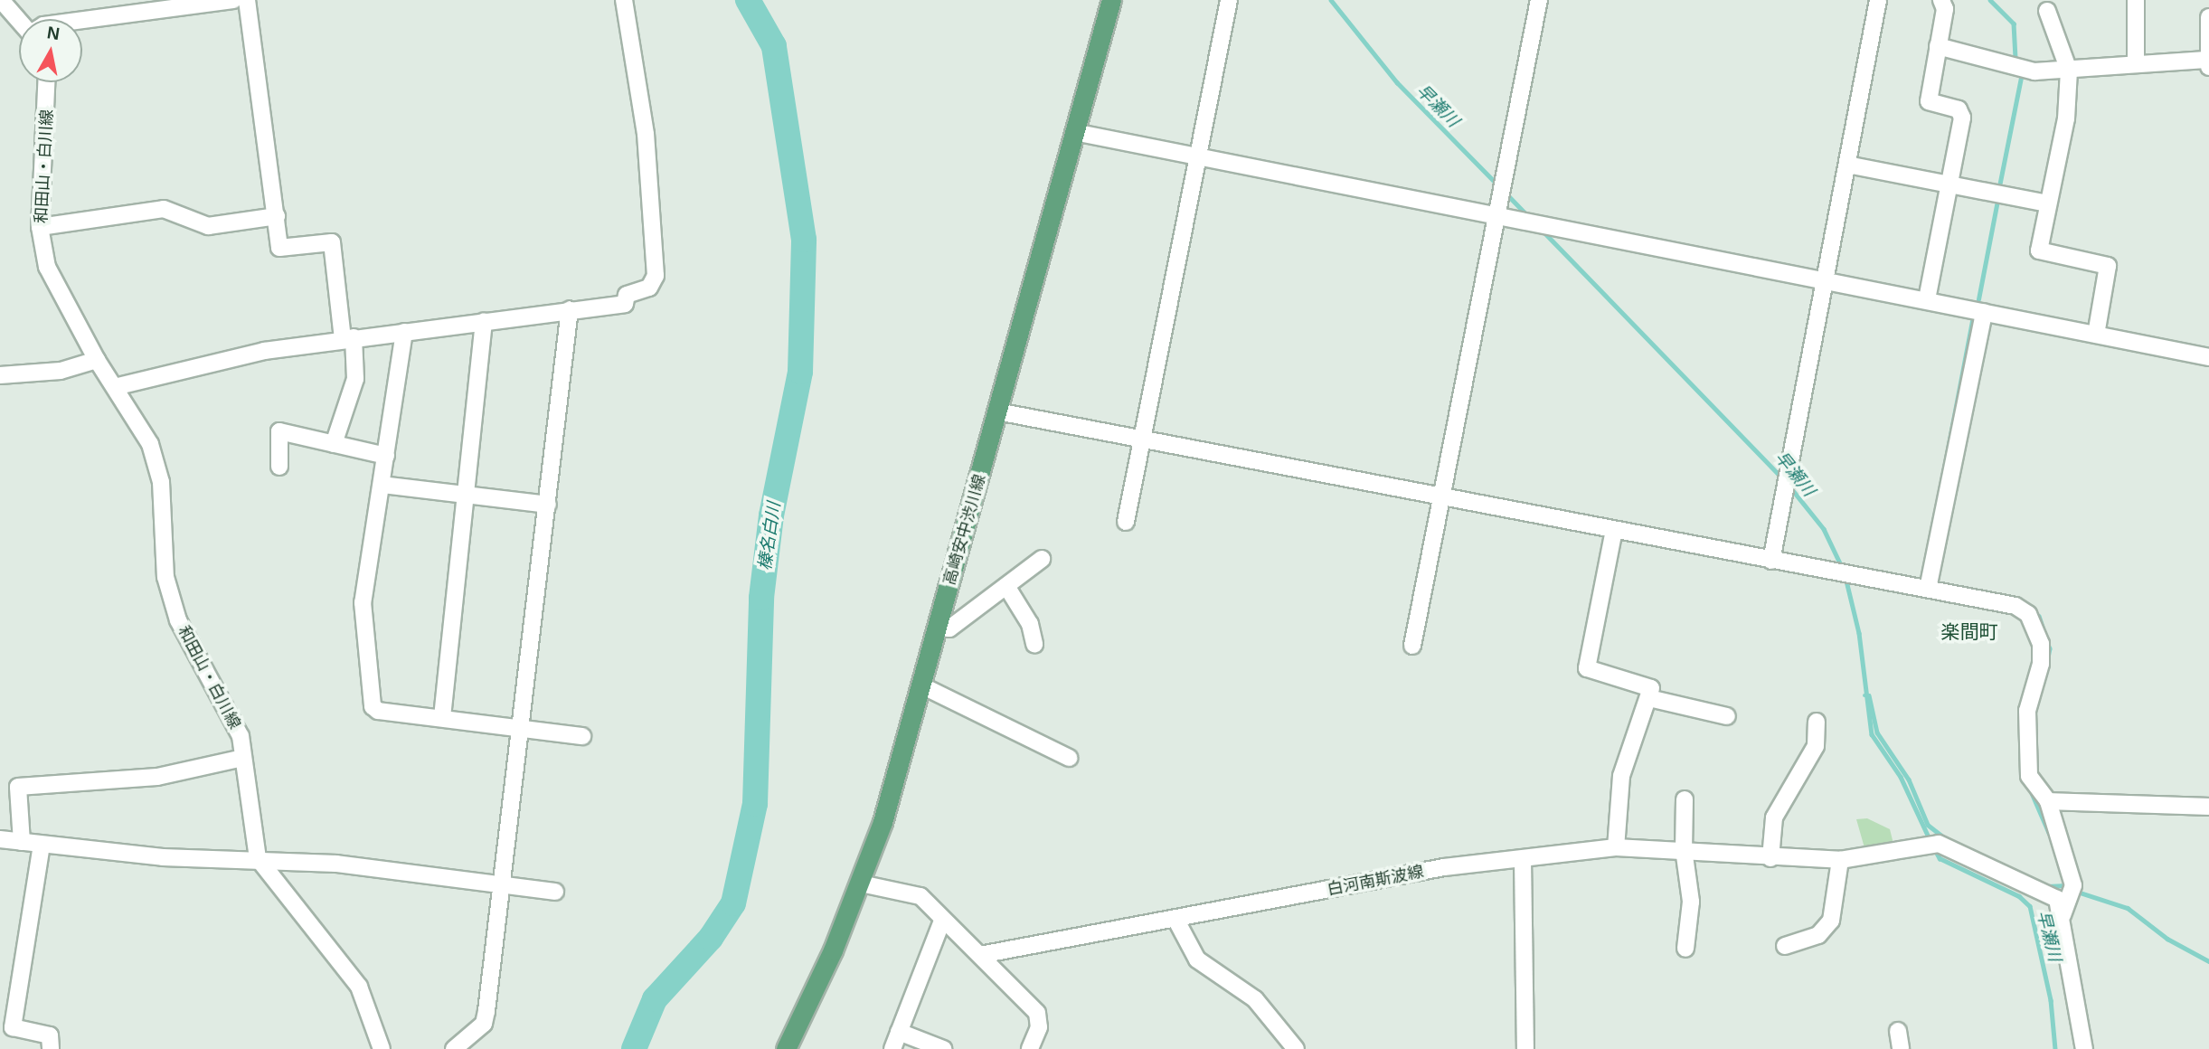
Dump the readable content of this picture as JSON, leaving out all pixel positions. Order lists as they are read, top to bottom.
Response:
{
  "streets": {
    "main road": ["高崎安中渋川線"],
    "street": ["和田山・白川線", "白河南斯波線"]
  },
  "districts": ["楽間町"],
  "water": ["早瀬川", "榛名白川"],
  "north": "top"
}
